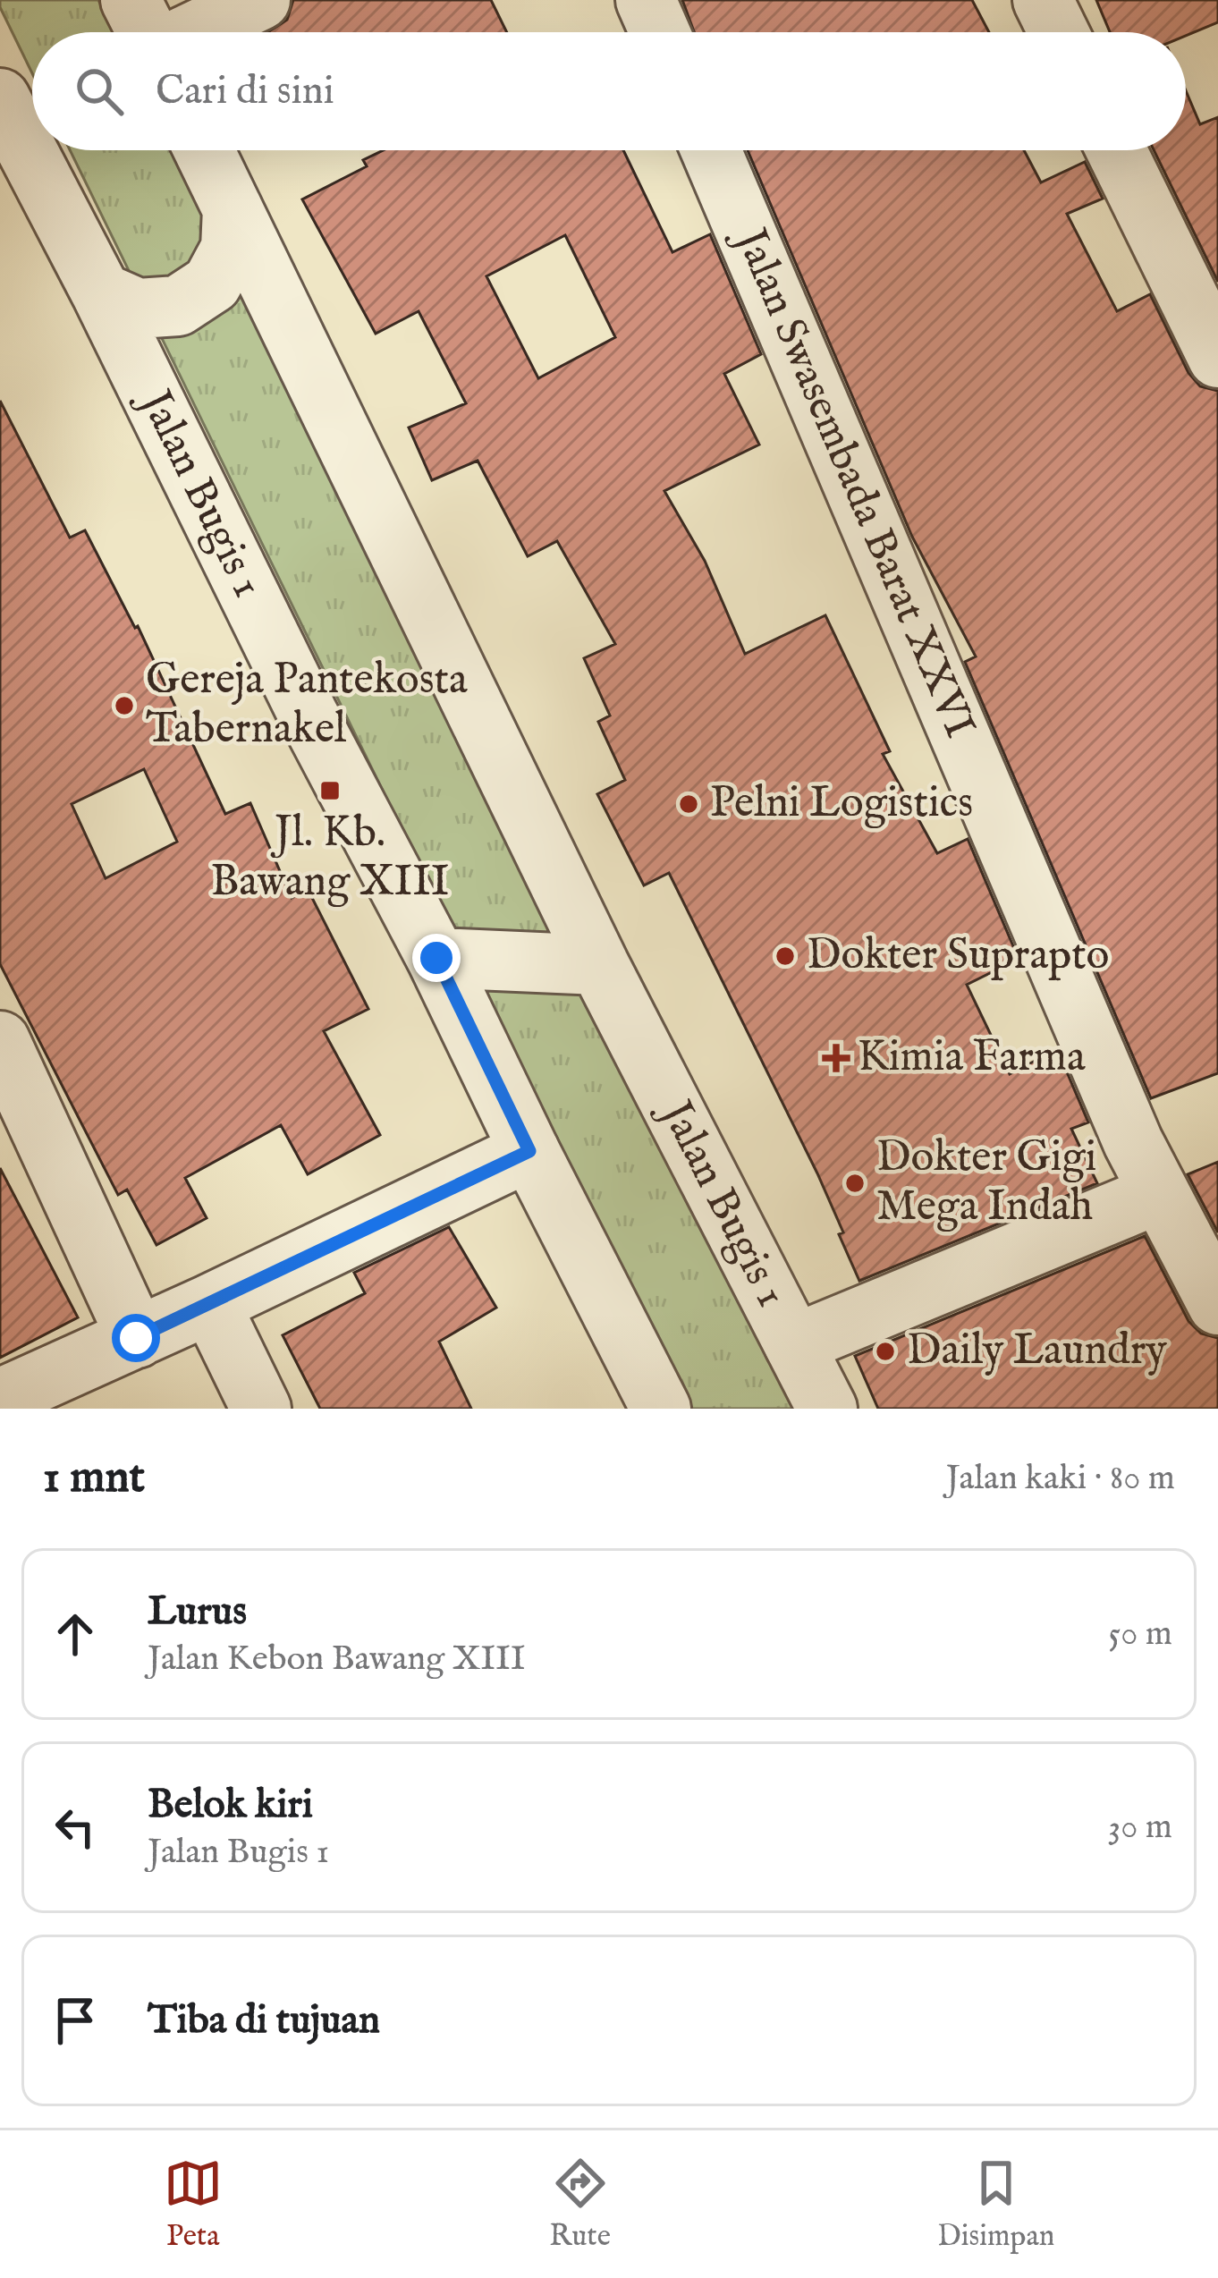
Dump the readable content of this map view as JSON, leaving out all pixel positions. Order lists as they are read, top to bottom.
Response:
{
  "streets": {
    "street": ["Jalan Swasembada Barat XXVI", "Jalan Bugis 1"]
  },
  "places": {
    "other": [
      "Gereja Pantekosta Tabernakel",
      "Pelni Logistics",
      "Dokter Suprapto",
      "Dokter Gigi Mega Indah",
      "Daily Laundry"
    ],
    "transit": ["Jl. Kb. Bawang XIII"],
    "health": ["Kimia Farma"]
  },
  "page": {
    "search": "Cari di sini",
    "heading": ["1 mnt", "Jalan kaki · 80 m"],
    "list": [
      ["Lurus", "Jalan Kebon Bawang XIII", "50 m"],
      ["Belok kiri", "Jalan Bugis 1", "30 m"],
      "Tiba di tujuan"
    ],
    "nav": ["Peta", "Rute", "Disimpan"]
  }
}
